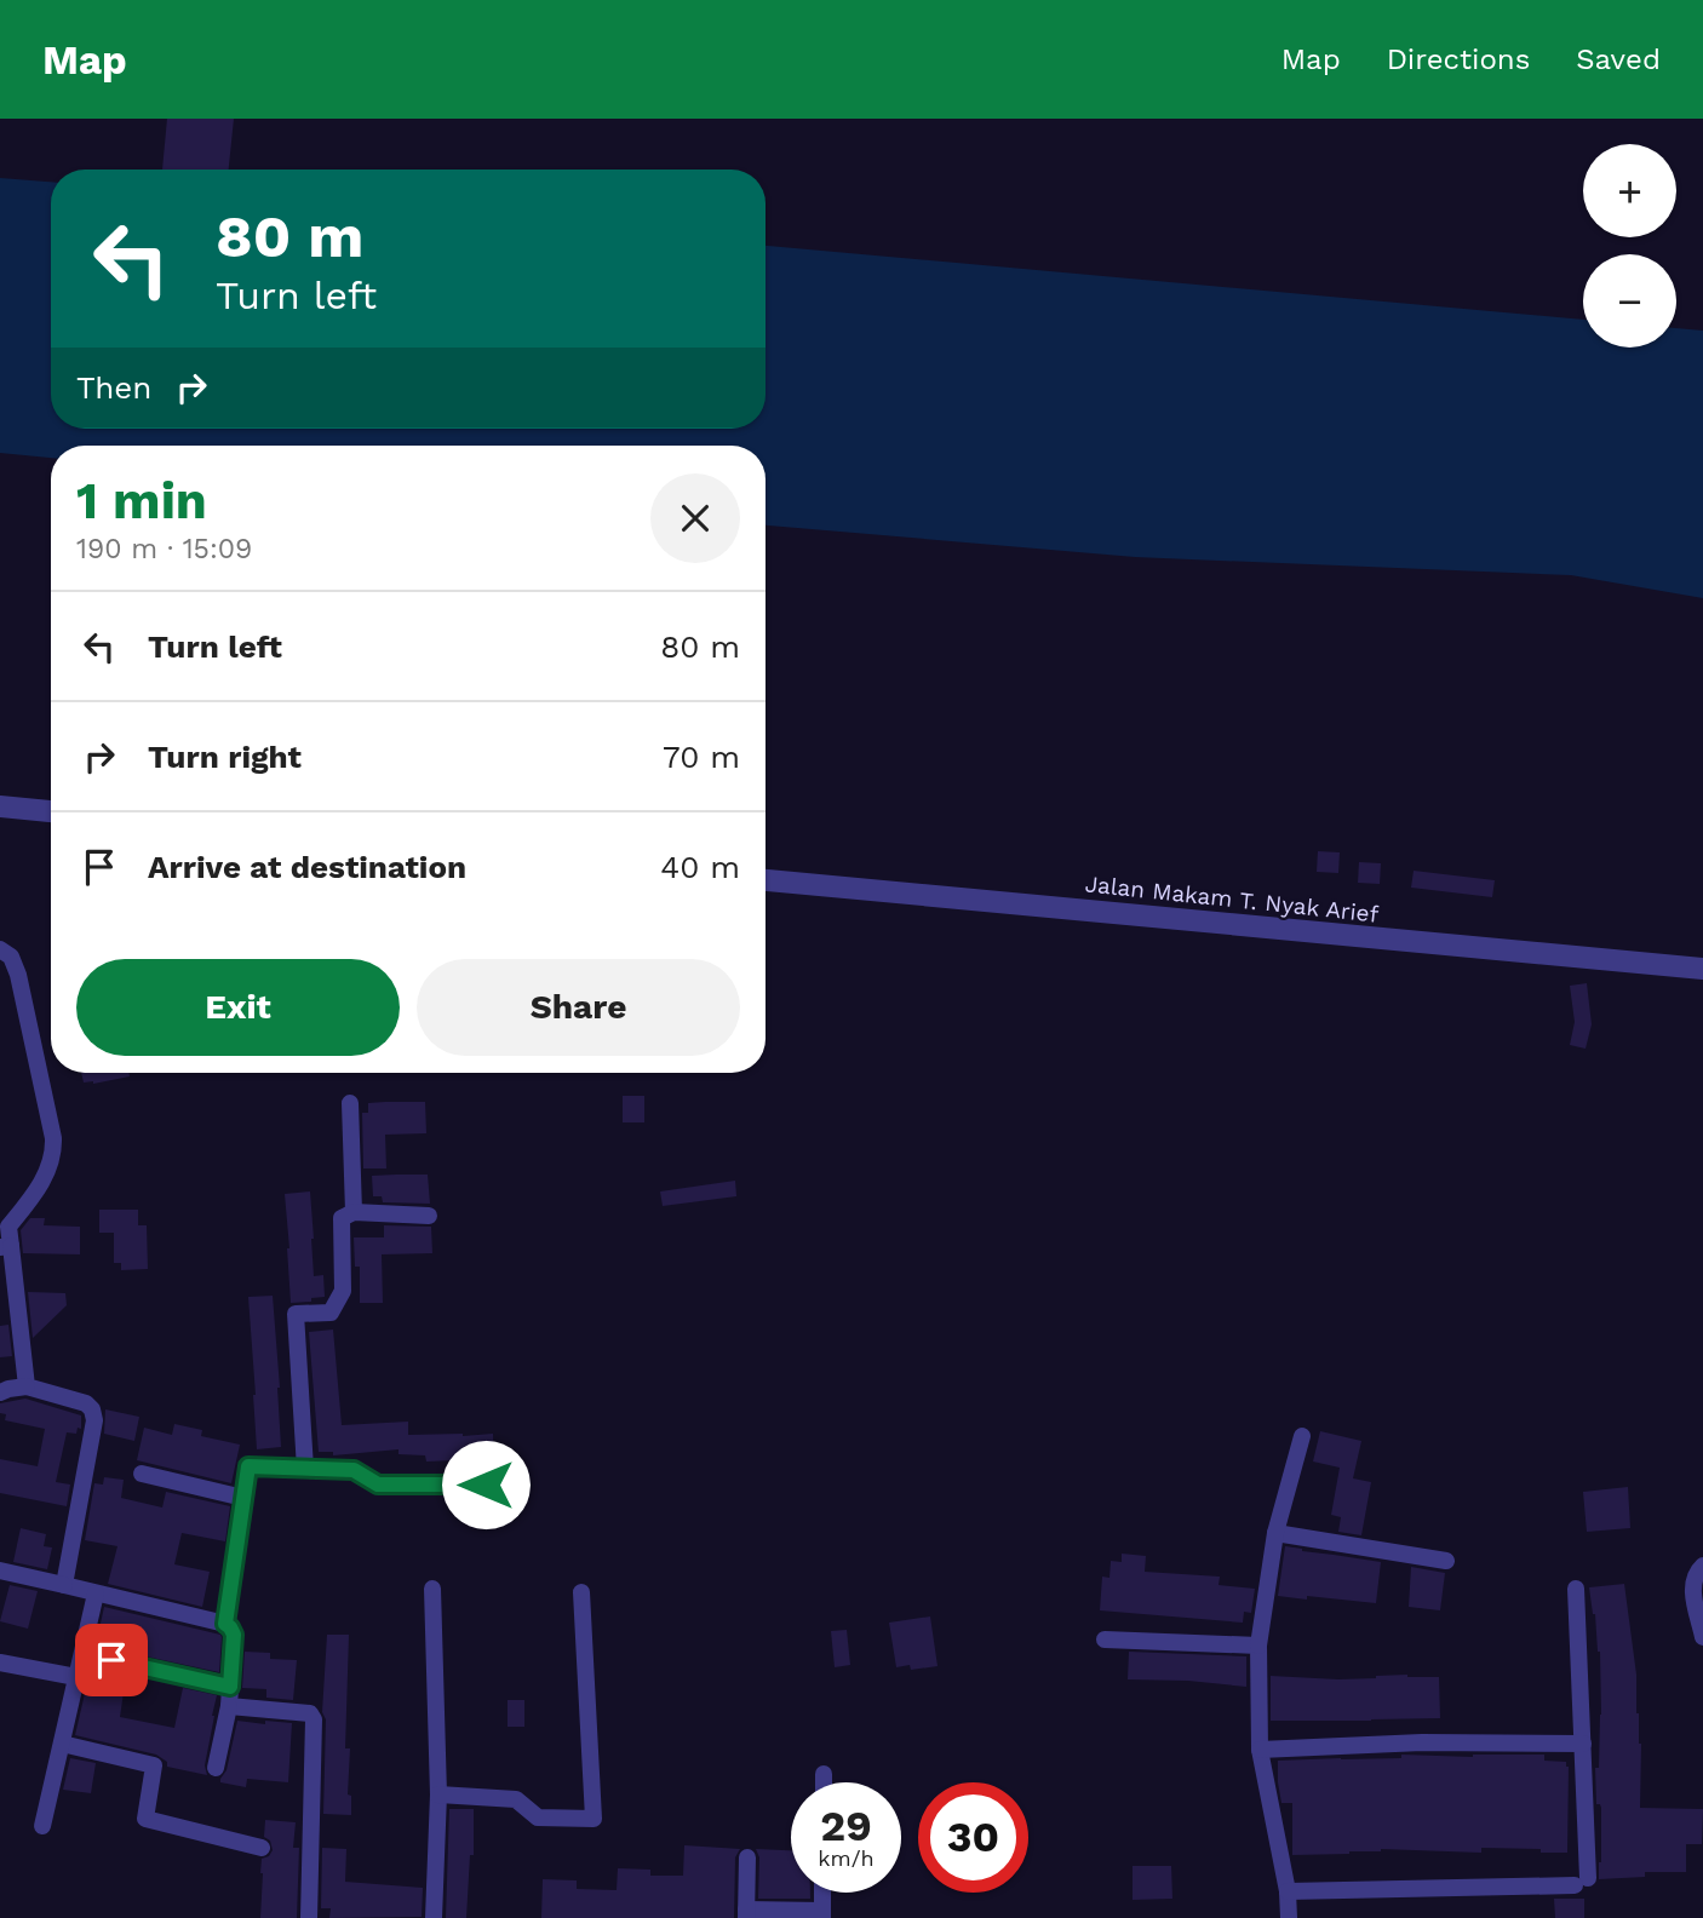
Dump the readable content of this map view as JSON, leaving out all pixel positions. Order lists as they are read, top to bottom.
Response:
{
  "streets": {
    "street": ["Jalan Makam T. Nyak Arief"]
  },
  "page": {
    "header": "Map",
    "nav": ["Map", "Directions", "Saved"],
    "map_buttons": ["+", "−"],
    "turn": ["80 m", "Turn left"],
    "then": "Then",
    "heading": ["1 min", "190 m · 15:09"],
    "list": [
      {
        "name": "Turn left",
        "value": "80 m"
      },
      {
        "name": "Turn right",
        "value": "70 m"
      },
      {
        "name": "Arrive at destination",
        "value": "40 m"
      }
    ],
    "buttons": ["Exit", "Share"],
    "speed": "29 km/h",
    "limit": "30"
  }
}
